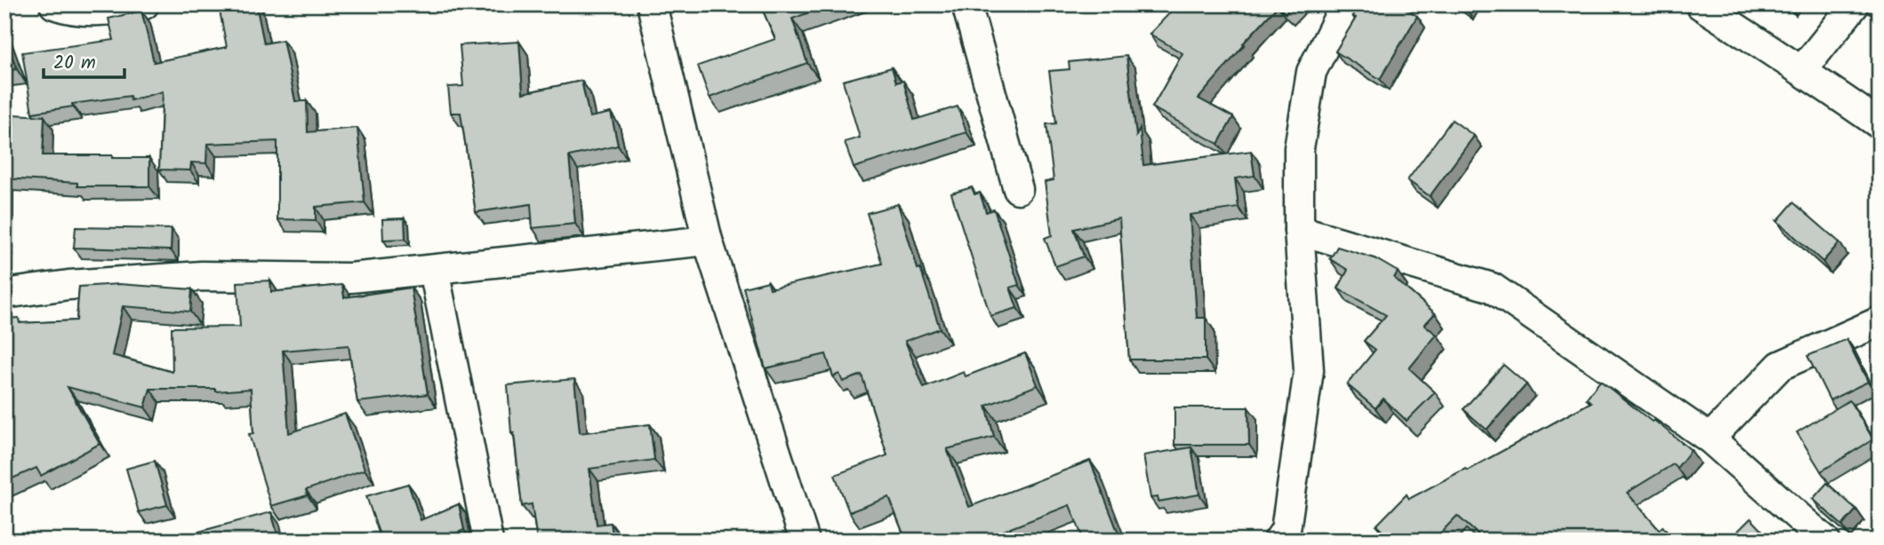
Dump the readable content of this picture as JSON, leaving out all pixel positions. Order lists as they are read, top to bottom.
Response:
{
  "scale_bar": "20 m"
}
